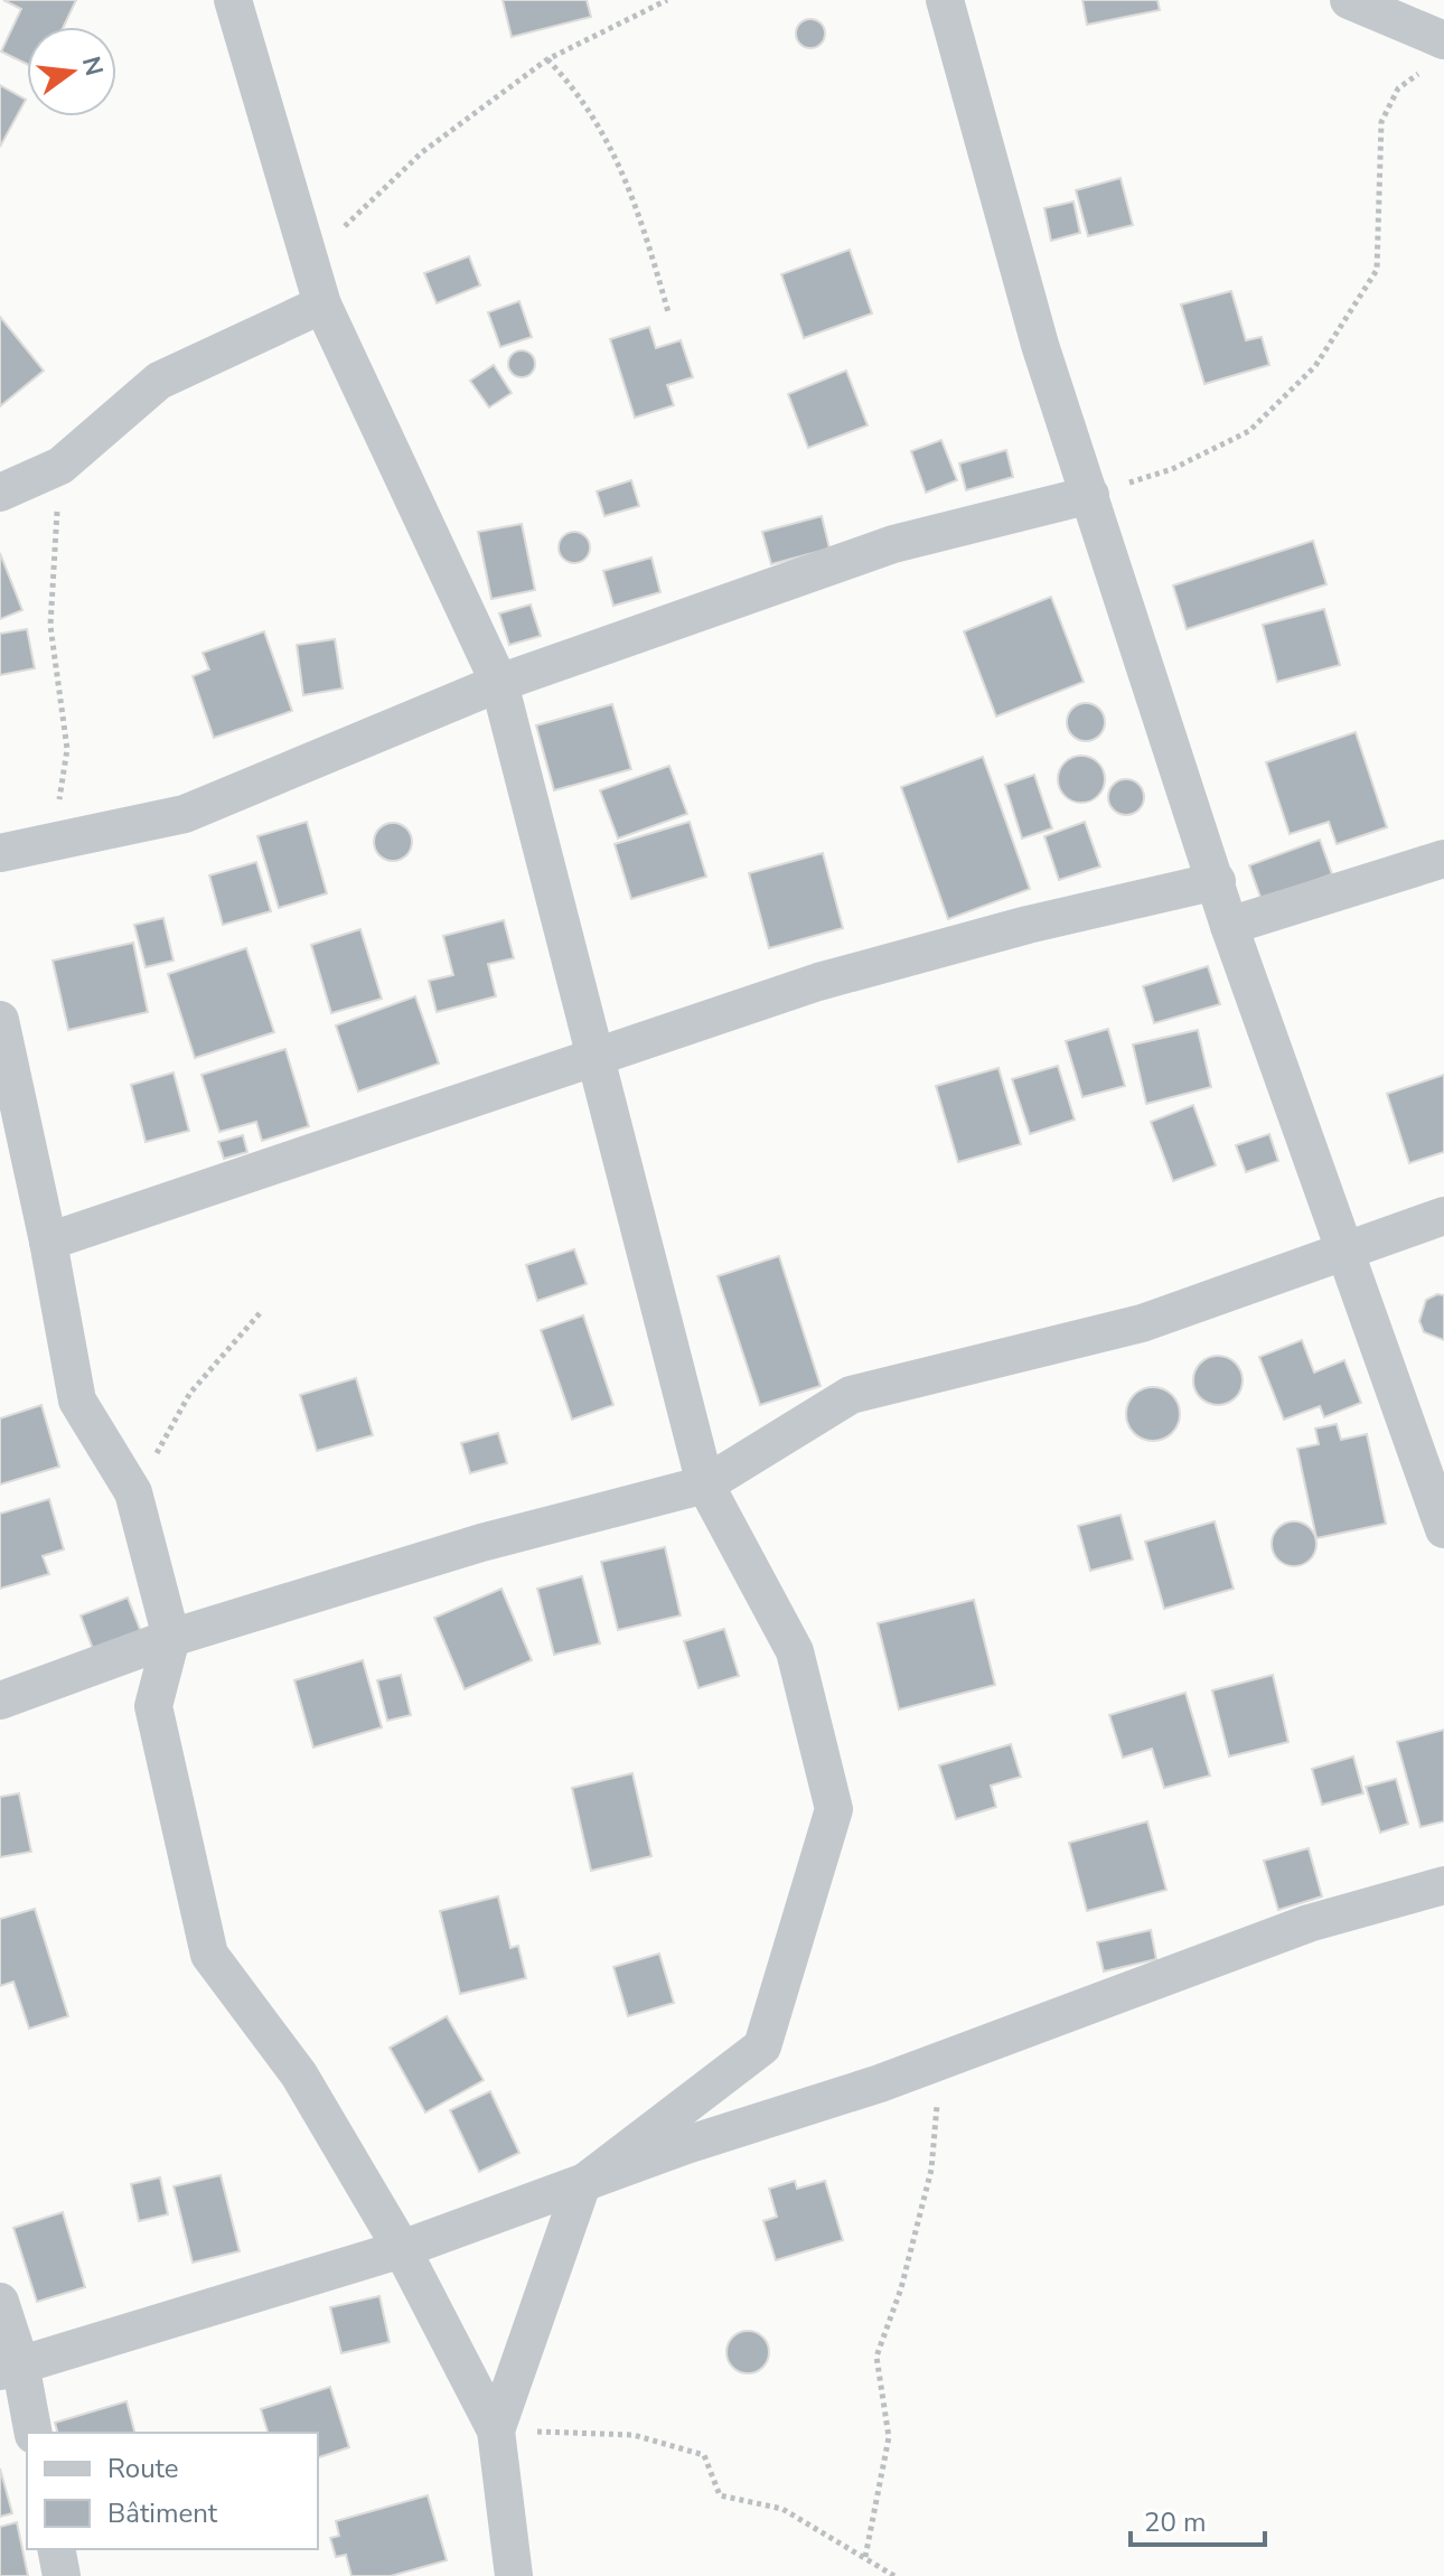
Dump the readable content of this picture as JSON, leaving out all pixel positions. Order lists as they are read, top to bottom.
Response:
{
  "legend": ["Route", "Bâtiment"],
  "scale_bar": "20 m",
  "north": "right"
}
